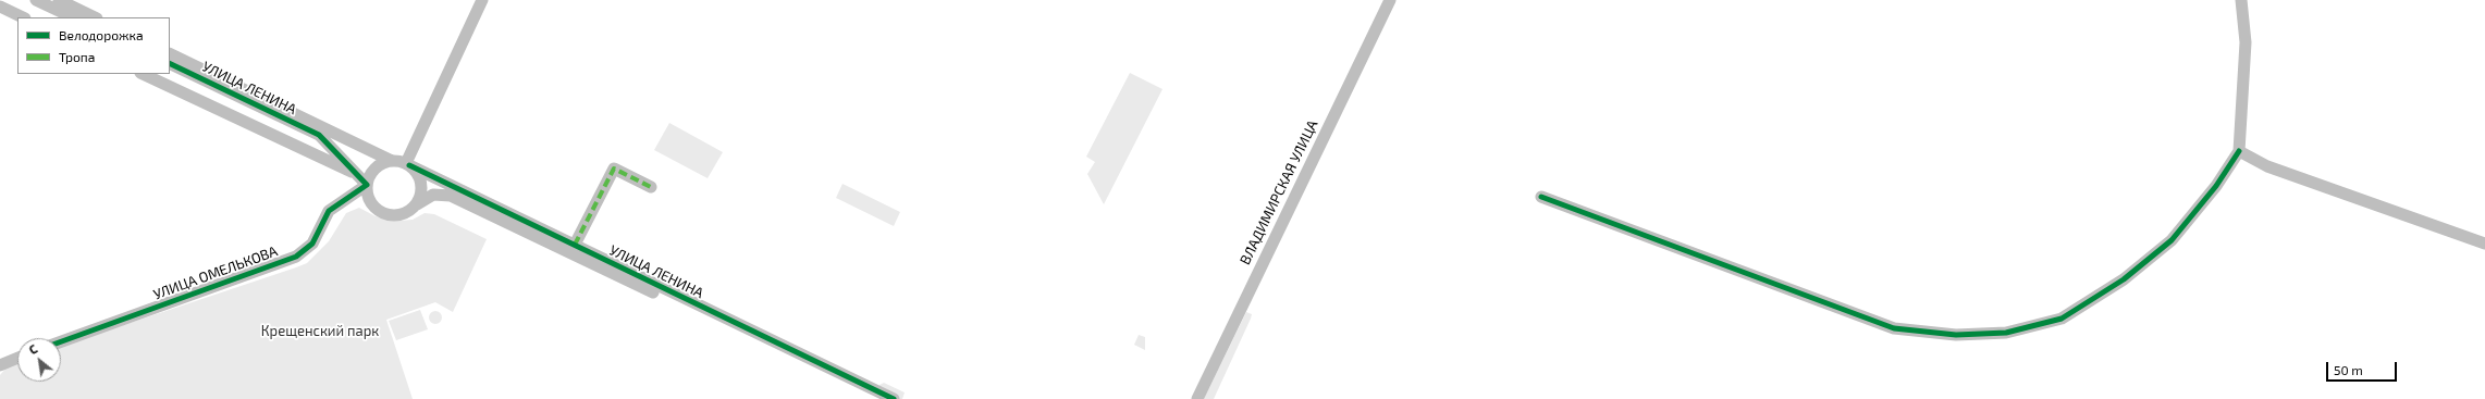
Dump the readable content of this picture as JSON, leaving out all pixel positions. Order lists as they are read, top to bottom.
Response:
{
  "streets": {
    "street": ["УЛИЦА ЛЕНИНА", "ВЛАДИМИРСКАЯ УЛИЦА", "УЛИЦА ОМЕЛЬКОВА"]
  },
  "crossings": [
    ["УЛИЦА ЛЕНИНА", "УЛИЦА ОМЕЛЬКОВА"]
  ],
  "parks": ["Крещенский парк"],
  "legend": ["Велодорожка", "Тропа"],
  "scale_bar": "50 m",
  "north": "top left"
}
